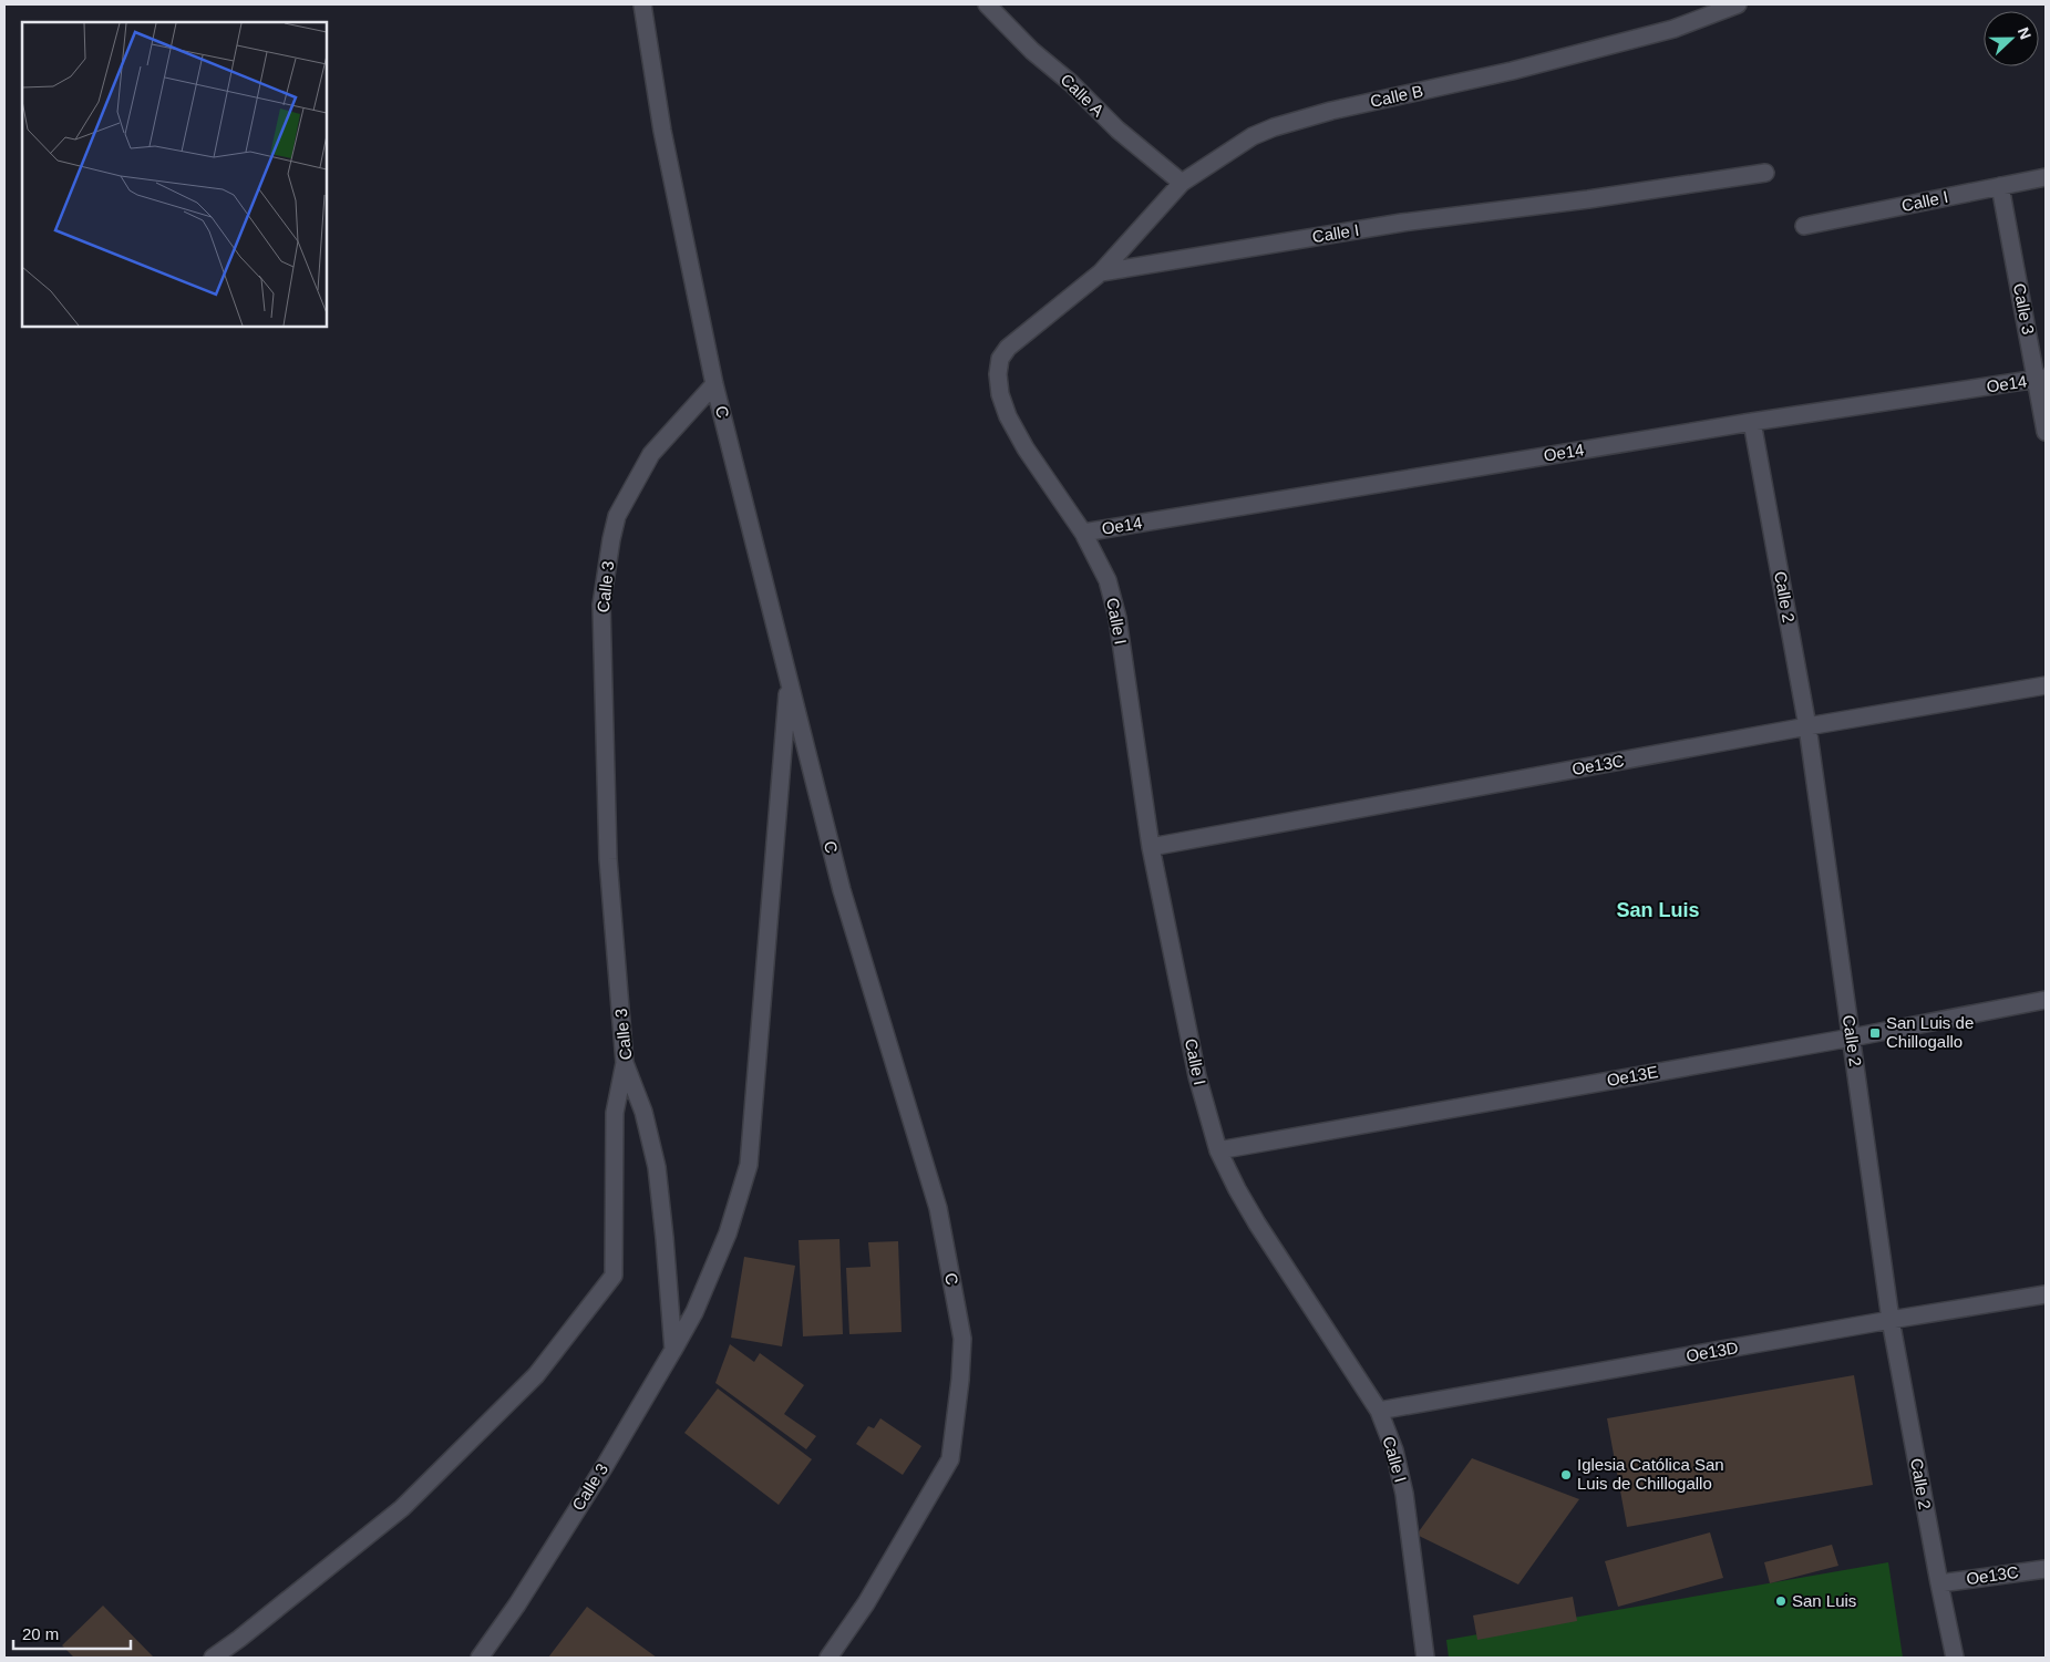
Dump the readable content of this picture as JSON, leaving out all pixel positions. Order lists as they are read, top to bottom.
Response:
{
  "streets": {
    "street": [
      "Calle A",
      "Calle B",
      "Calle I",
      "Calle 3",
      "Oe14",
      "C",
      "Calle 2",
      "Oe13C",
      "Oe13E",
      "Oe13D"
    ]
  },
  "crossings": [
    ["Calle A", "Calle B"],
    ["Calle B", "Calle I"],
    ["Calle I", "Calle 3"],
    ["Calle I", "Oe14"],
    ["Calle I", "Oe13C"],
    ["Calle I", "Oe13E"],
    ["Calle I", "Oe13D"],
    ["Calle 3", "Oe14"],
    ["Calle 3", "C"],
    ["Oe14", "Calle 2"],
    ["Calle 2", "Oe13C"],
    ["Calle 2", "Oe13E"],
    ["Calle 2", "Oe13D"]
  ],
  "districts": ["San Luis"],
  "places": {
    "transit": ["San Luis de Chillogallo"],
    "other": ["Iglesia Católica San Luis de Chillogallo", "San Luis"]
  },
  "scale_bar": "20 m",
  "north": "right"
}
